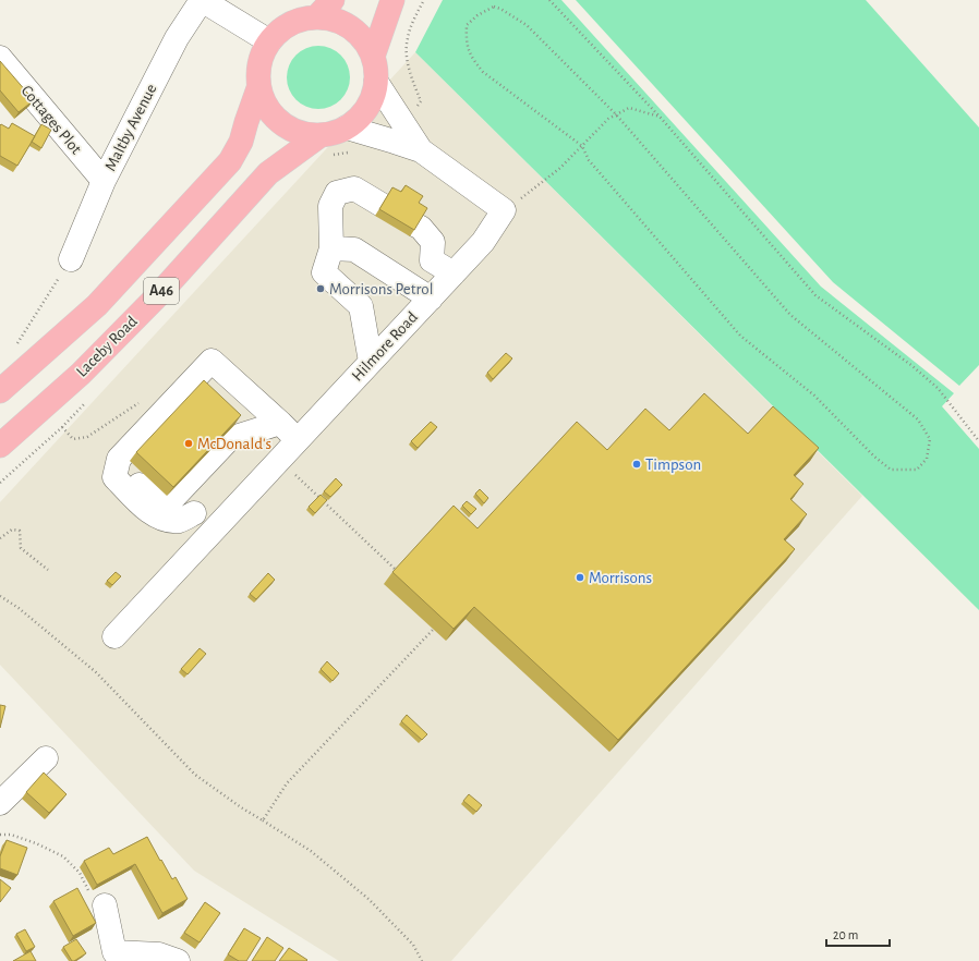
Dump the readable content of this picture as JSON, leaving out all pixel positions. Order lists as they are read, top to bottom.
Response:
{
  "streets": {
    "highway": ["A46", "Laceby Road"],
    "street": ["Cottages Plot", "Maltby Avenue", "Hilmore Road"]
  },
  "crossings": [
    ["Cottages Plot", "Maltby Avenue"],
    ["Maltby Avenue", "A46"],
    ["Maltby Avenue", "Laceby Road"],
    ["A46", "Laceby Road"]
  ],
  "places": [
    "Morrisons Petrol",
    "McDonald's",
    "Timpson",
    "Morrisons"
  ],
  "scale_bar": "20 m"
}
